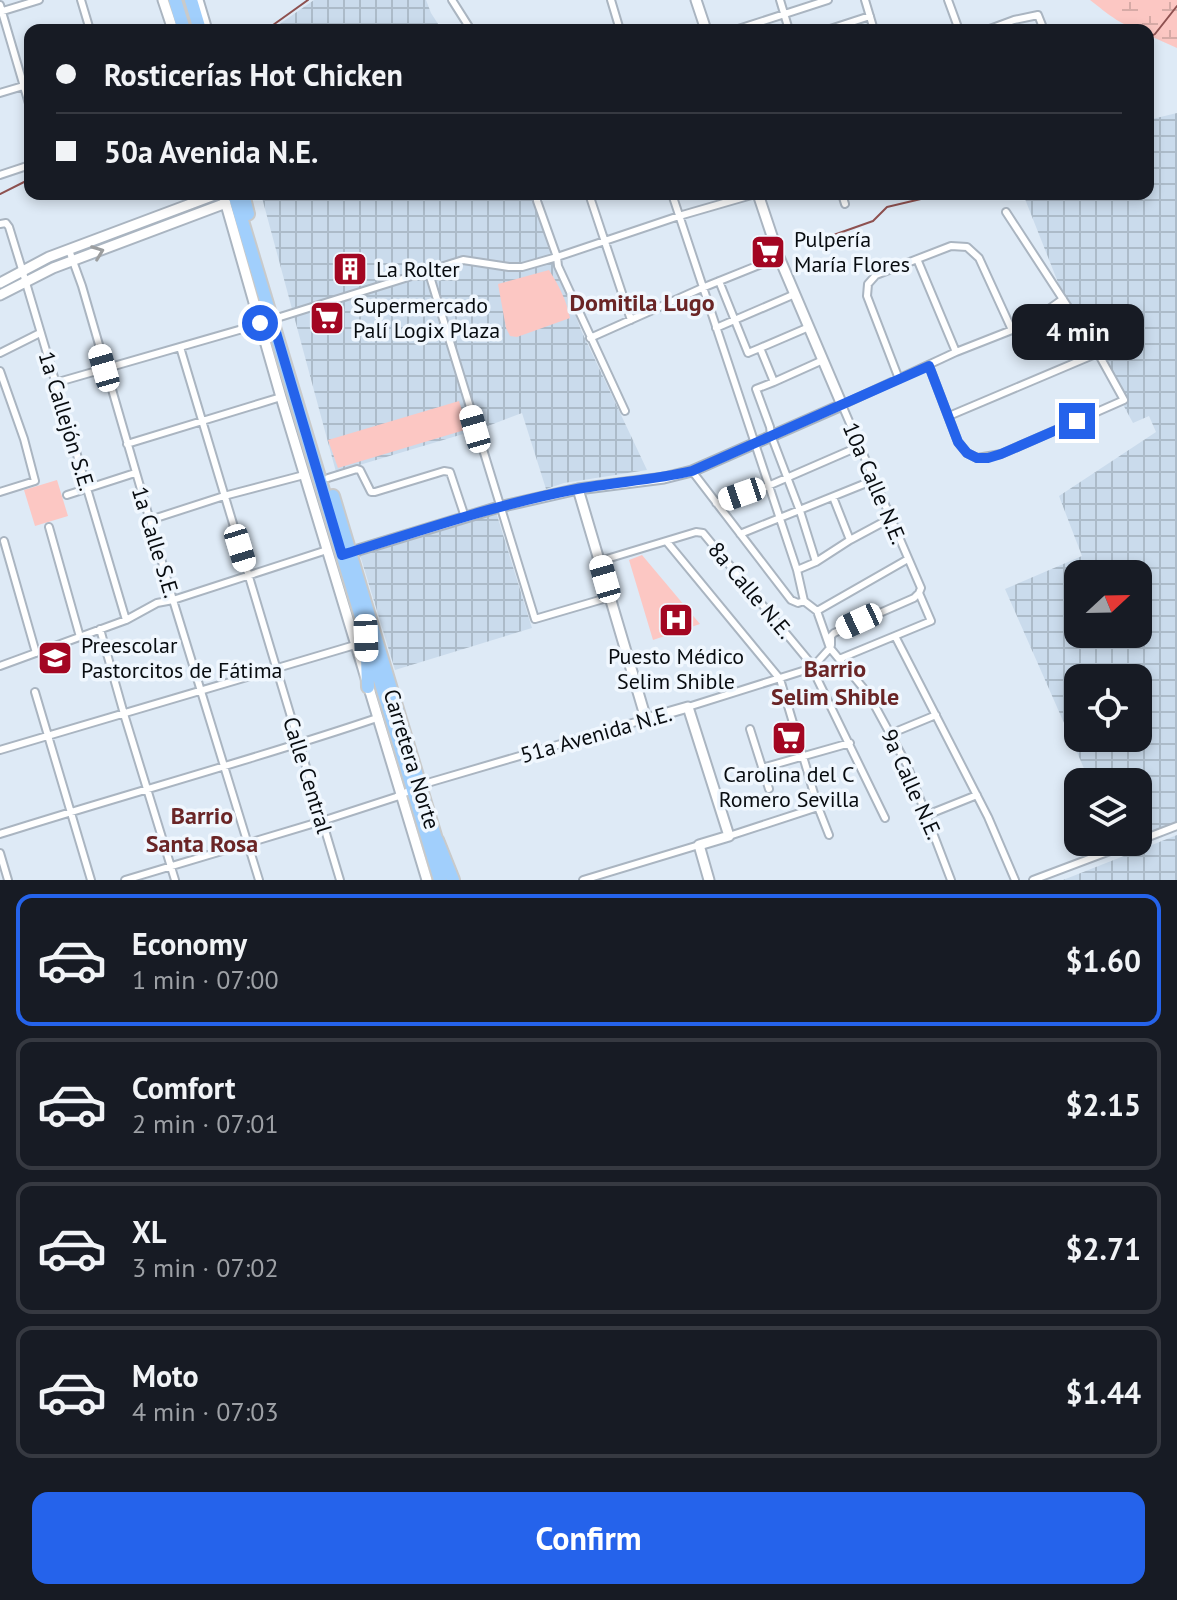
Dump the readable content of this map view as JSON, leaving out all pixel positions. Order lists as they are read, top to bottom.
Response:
{
  "streets": {
    "highway": ["Carretera Norte"],
    "street": [
      "1a Callejón S.E.",
      "10a Calle N.E.",
      "1a Calle S.E.",
      "8a Calle N.E.",
      "51a Avenida N.E.",
      "Calle Central",
      "9a Calle N.E."
    ]
  },
  "crossings": [
    ["10a Calle N.E.", "51a Avenida N.E."],
    ["1a Calle S.E.", "51a Avenida N.E."],
    ["8a Calle N.E.", "51a Avenida N.E."],
    ["51a Avenida N.E.", "Carretera Norte"],
    ["51a Avenida N.E.", "Calle Central"],
    ["51a Avenida N.E.", "9a Calle N.E."]
  ],
  "districts": ["Domitila Lugo", "Barrio Selim Shible", "Barrio Santa Rosa"],
  "places": {
    "supermarket": ["Pulpería María Flores", "Supermercado Palí Logix Plaza", "Carolina del C Romero Sevilla"],
    "building": ["La Rolter"],
    "hospital": ["Puesto Médico Selim Shible"],
    "school or university": ["Preescolar Pastorcitos de Fátima"]
  },
  "north": "right",
  "page": {
    "banner": ["Rosticerías Hot Chicken", "50a Avenida N.E."],
    "bubble": "4 min",
    "list": [
      {
        "name": "Economy",
        "note": "1 min · 07:00",
        "value": "$1.60"
      },
      {
        "name": "Comfort",
        "note": "2 min · 07:01",
        "value": "$2.15"
      },
      {
        "name": "XL",
        "note": "3 min · 07:02",
        "value": "$2.71"
      },
      {
        "name": "Moto",
        "note": "4 min · 07:03",
        "value": "$1.44"
      }
    ],
    "buttons": "Confirm"
  }
}
